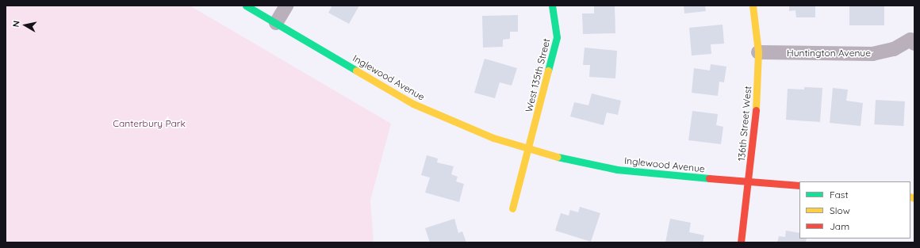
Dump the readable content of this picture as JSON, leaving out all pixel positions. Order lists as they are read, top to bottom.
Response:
{
  "streets": {
    "street": [
      "Huntington Avenue",
      "West 135th Street",
      "Inglewood Avenue",
      "136th Street West"
    ]
  },
  "crossings": [
    ["Huntington Avenue", "136th Street West"],
    ["West 135th Street", "Inglewood Avenue"],
    ["Inglewood Avenue", "136th Street West"]
  ],
  "parks": ["Canterbury Park"],
  "legend": ["Fast", "Slow", "Jam"],
  "north": "left"
}
